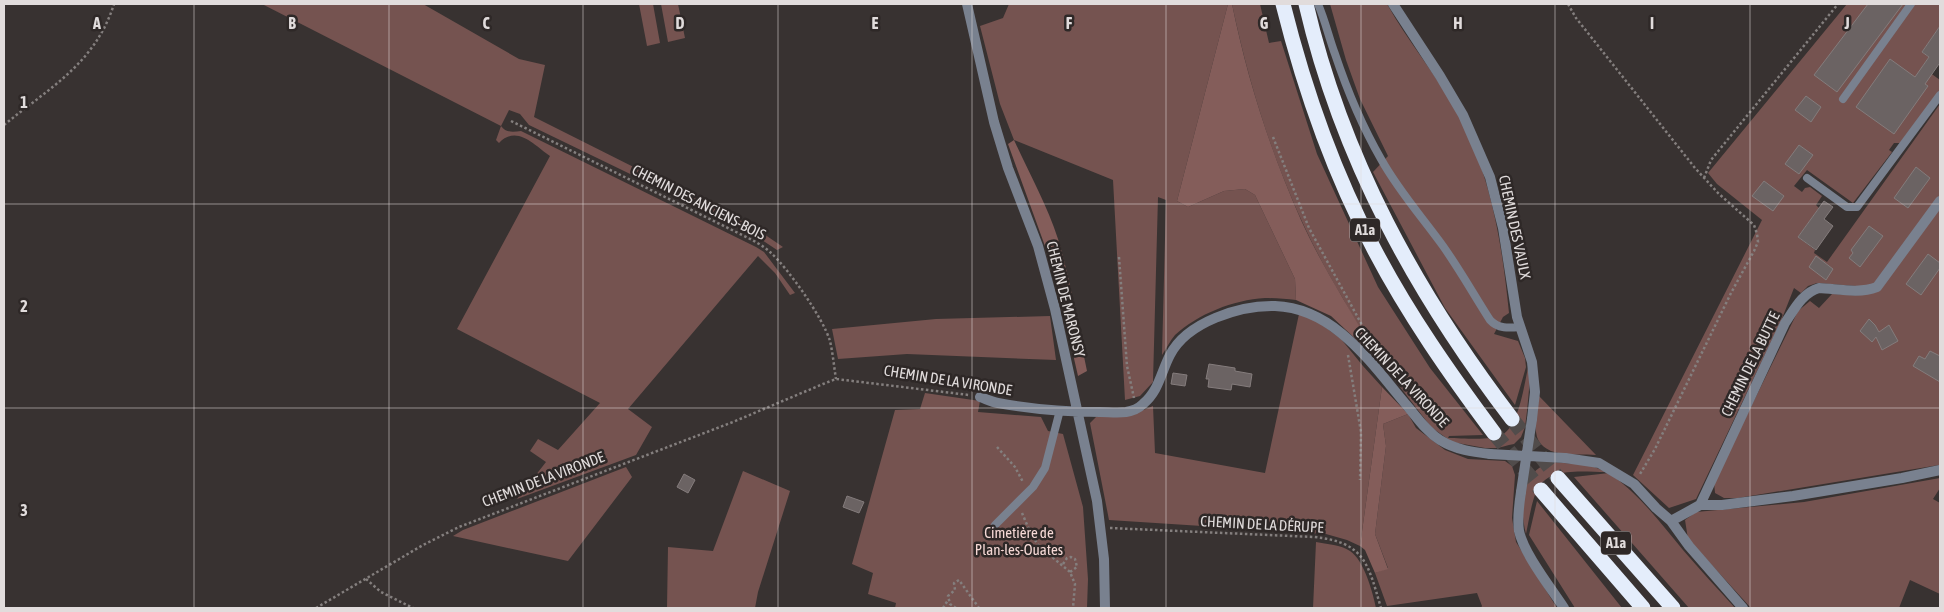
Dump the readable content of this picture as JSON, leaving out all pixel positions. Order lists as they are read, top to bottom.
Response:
{
  "streets": {
    "highway": ["A1a"],
    "street": [
      "CHEMIN DES VAULX",
      "CHEMIN DE MARONSY",
      "CHEMIN DE LA BUTTE",
      "CHEMIN DE LA VIRONDE"
    ],
    "path": ["CHEMIN DES ANCIENS-BOIS", "CHEMIN DE LA DÉRUPE"]
  },
  "crossings": [
    ["CHEMIN DES ANCIENS-BOIS", "CHEMIN DE LA VIRONDE"],
    ["CHEMIN DES VAULX", "CHEMIN DE LA VIRONDE"],
    ["CHEMIN DE MARONSY", "CHEMIN DE LA VIRONDE"],
    ["CHEMIN DE MARONSY", "CHEMIN DE LA DÉRUPE"]
  ],
  "parks": ["Cimetière de Plan-les-Ouates"],
  "grid": {
    "columns": [
      "A",
      "B",
      "C",
      "D",
      "E",
      "F",
      "G",
      "H",
      "I",
      "J"
    ],
    "rows": ["1", "2", "3"]
  }
}
